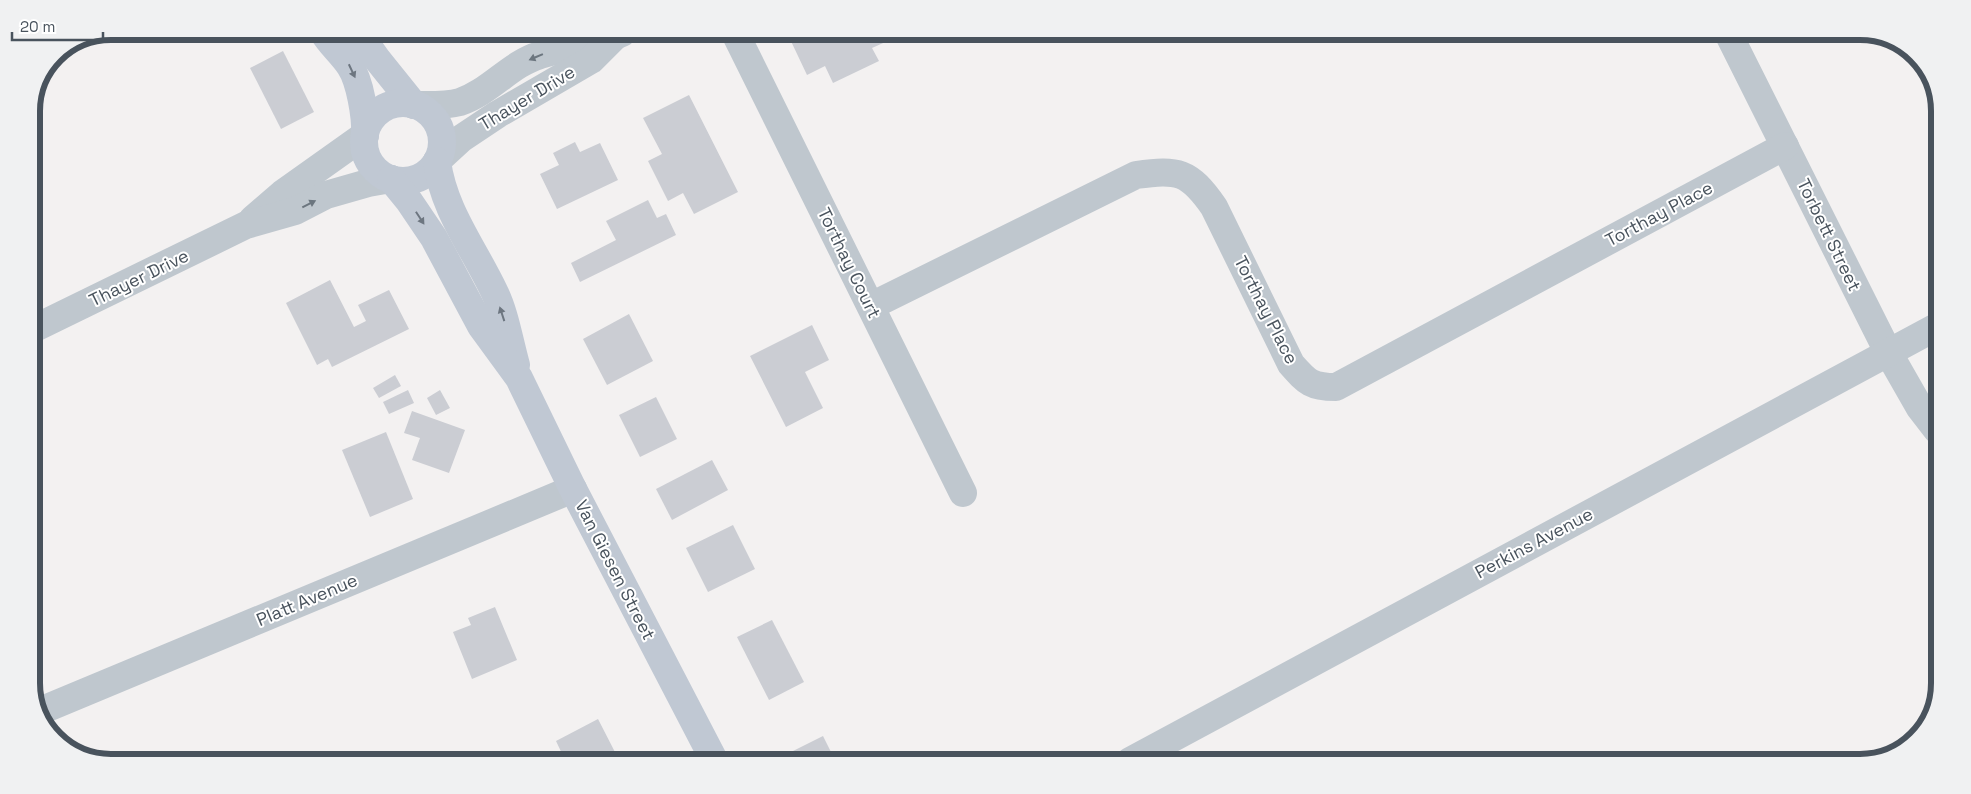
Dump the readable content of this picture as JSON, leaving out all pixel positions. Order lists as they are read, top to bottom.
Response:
{
  "streets": {
    "main road": ["Van Giesen Street"],
    "street": [
      "Thayer Drive",
      "Torthay Place",
      "Torbett Street",
      "Torthay Court",
      "Perkins Avenue",
      "Platt Avenue"
    ]
  },
  "crossings": [
    ["Thayer Drive", "Van Giesen Street"],
    ["Torthay Place", "Torbett Street"],
    ["Torthay Place", "Torthay Court"],
    ["Torbett Street", "Perkins Avenue"],
    ["Van Giesen Street", "Platt Avenue"]
  ],
  "scale_bar": "20 m"
}
